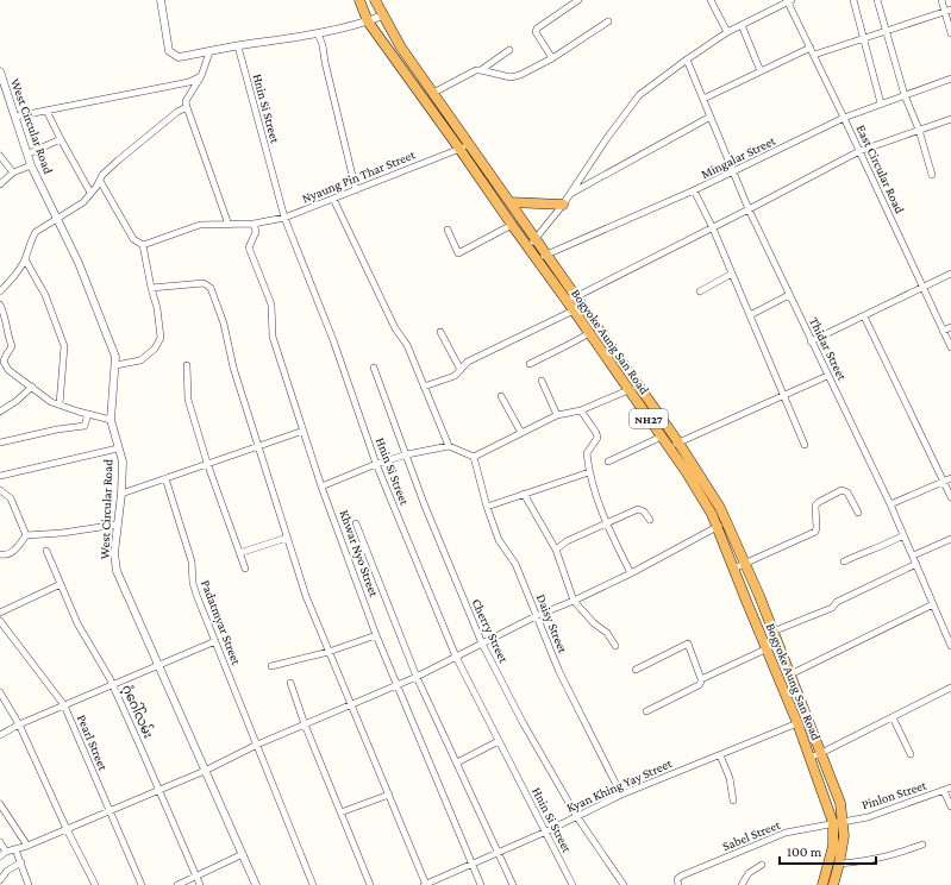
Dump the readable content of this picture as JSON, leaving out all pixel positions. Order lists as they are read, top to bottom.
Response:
{
  "streets": {
    "highway": ["Bogyoke Aung San Road", "NH27"],
    "street": [
      "Hnin Si Street",
      "West Circular Road",
      "Mingalar Street",
      "East Circular Road",
      "Nyaung Pin Thar Street",
      "Thidar Street",
      "Khwar Nyo Street",
      "Padatmyar Street",
      "Daisy Street",
      "Cherry Street",
      "ဂံ့ဂေါ်လမ်း",
      "Pearl Street",
      "Kyan Khing Yay Street",
      "Pinlon Street",
      "Sabel Street"
    ]
  },
  "crossings": [
    ["Hnin Si Street", "Nyaung Pin Thar Street"],
    ["Hnin Si Street", "Kyan Khing Yay Street"],
    ["Mingalar Street", "East Circular Road"],
    ["Mingalar Street", "Bogyoke Aung San Road"],
    ["Mingalar Street", "Thidar Street"],
    ["Nyaung Pin Thar Street", "Bogyoke Aung San Road"],
    ["Nyaung Pin Thar Street", "Khwar Nyo Street"],
    ["Bogyoke Aung San Road", "Kyan Khing Yay Street"],
    ["Bogyoke Aung San Road", "Pinlon Street"],
    ["Bogyoke Aung San Road", "Sabel Street"],
    ["Khwar Nyo Street", "Kyan Khing Yay Street"],
    ["Daisy Street", "Kyan Khing Yay Street"],
    ["Cherry Street", "Kyan Khing Yay Street"],
    ["Pinlon Street", "Sabel Street"]
  ],
  "scale_bar": "100 m"
}
